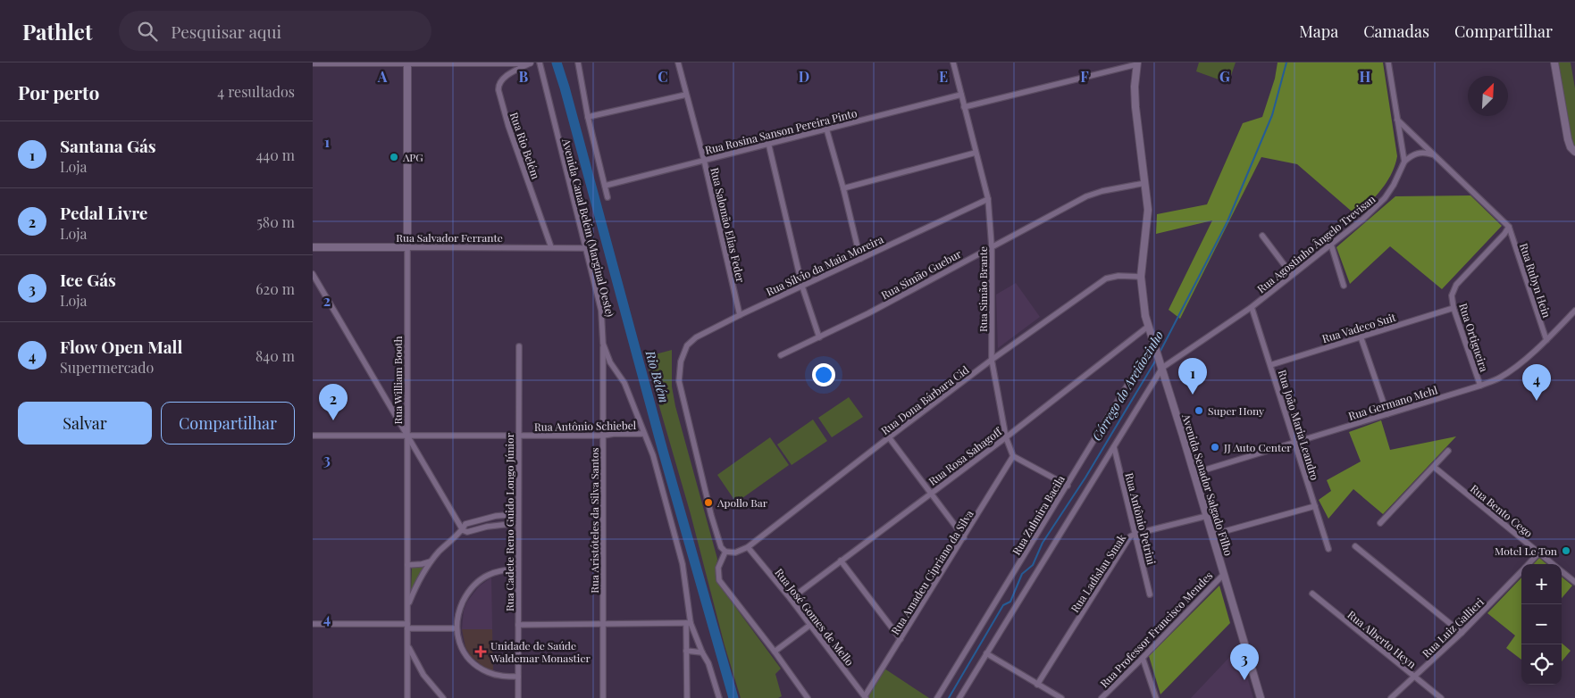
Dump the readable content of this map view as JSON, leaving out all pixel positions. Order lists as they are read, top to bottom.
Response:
{
  "streets": {
    "main road": ["Rua Salvador Ferrante", "Rua William Booth", "Avenida Senador Salgado Filho"],
    "street": [
      "Rua Rosina Sanson Pereira Pinto",
      "Rua Rio Belém",
      "Rua Salomão Elias Feder",
      "Avenida Canal Belém (Marginal Oeste)",
      "Rua Agostinho Ângelo Trevisan",
      "Rua Sílvio da Maia Moreira",
      "Rua Simão Guebur",
      "Rua Rubyn Hein",
      "Rua Simão Brante",
      "Rua Vadeco Suit",
      "Rua Ortigueira",
      "Rua Dona Bárbara Cid",
      "Rua Germano Mehl",
      "Rua João Maria Leandro",
      "Rua Antônio Schiebel",
      "Rua Rosa Sahagoff",
      "Rua Bento Cego",
      "Rua Zulmira Bacila",
      "Rua Antônio Petrini",
      "Rua Aristóteles da Silva Santos",
      "Rua Cadete Reno Guido Longo Júnior",
      "Rua Amadeu Cipriano da Silva",
      "Rua Ladislau Smak",
      "Rua José Gomes de Mello",
      "Rua Luiz Gallieri",
      "Rua Professor Francisco Mendes",
      "Rua Alberto Heyn"
    ]
  },
  "crossings": [
    ["Rua Rosina Sanson Pereira Pinto", "Rua Salomão Elias Feder"],
    ["Rua Rosina Sanson Pereira Pinto", "Rua Simão Brante"],
    ["Rua Rio Belém", "Rua Salvador Ferrante"],
    ["Rua Salomão Elias Feder", "Rua Sílvio da Maia Moreira"],
    ["Avenida Canal Belém (Marginal Oeste)", "Rua Salvador Ferrante"],
    ["Avenida Canal Belém (Marginal Oeste)", "Rua Antônio Schiebel"],
    ["Avenida Canal Belém (Marginal Oeste)", "Rua Aristóteles da Silva Santos"],
    ["Rua Salvador Ferrante", "Rua William Booth"],
    ["Rua Agostinho Ângelo Trevisan", "Rua João Maria Leandro"],
    ["Rua Agostinho Ângelo Trevisan", "Avenida Senador Salgado Filho"],
    ["Rua Sílvio da Maia Moreira", "Rua Simão Brante"],
    ["Rua Sílvio da Maia Moreira", "Rua Dona Bárbara Cid"],
    ["Rua Simão Guebur", "Rua Simão Brante"],
    ["Rua Simão Guebur", "Avenida Senador Salgado Filho"],
    ["Rua Rubyn Hein", "Rua Ortigueira"],
    ["Rua Rubyn Hein", "Rua Germano Mehl"],
    ["Rua Simão Brante", "Rua Dona Bárbara Cid"],
    ["Rua Simão Brante", "Rua Rosa Sahagoff"],
    ["Rua Simão Brante", "Rua Amadeu Cipriano da Silva"],
    ["Rua Vadeco Suit", "Rua Ortigueira"],
    ["Rua Vadeco Suit", "Rua João Maria Leandro"],
    ["Rua Ortigueira", "Rua Germano Mehl"],
    ["Rua William Booth", "Rua Antônio Schiebel"],
    ["Rua Dona Bárbara Cid", "Avenida Senador Salgado Filho"],
    ["Rua Dona Bárbara Cid", "Rua José Gomes de Mello"],
    ["Rua Germano Mehl", "Rua João Maria Leandro"],
    ["Rua Germano Mehl", "Avenida Senador Salgado Filho"],
    ["Rua Antônio Schiebel", "Rua Aristóteles da Silva Santos"],
    ["Rua Antônio Schiebel", "Rua Cadete Reno Guido Longo Júnior"],
    ["Rua Rosa Sahagoff", "Avenida Senador Salgado Filho"],
    ["Rua Rosa Sahagoff", "Rua José Gomes de Mello"],
    ["Avenida Senador Salgado Filho", "Rua Zulmira Bacila"],
    ["Avenida Senador Salgado Filho", "Rua Ladislau Smak"],
    ["Avenida Senador Salgado Filho", "Rua Professor Francisco Mendes"],
    ["Rua Bento Cego", "Rua Luiz Gallieri"],
    ["Rua Antônio Petrini", "Rua Ladislau Smak"],
    ["Rua Amadeu Cipriano da Silva", "Rua José Gomes de Mello"],
    ["Rua Luiz Gallieri", "Rua Alberto Heyn"]
  ],
  "water": ["Rio Belém", "Córrego do Areiãozinho"],
  "places": {
    "other": [
      "APG",
      "Super Hony",
      "JJ Auto Center",
      "Apollo Bar",
      "Motel Le Ton"
    ],
    "health": ["Unidade de Saúde Waldemar Monastier"]
  },
  "north": "top right",
  "page": {
    "header": "Pathlet",
    "search": "Pesquisar aqui",
    "nav": ["Mapa", "Camadas", "Compartilhar"],
    "heading": ["Por perto", "4 resultados"],
    "list": [
      {
        "mark": "1",
        "name": "Santana Gás",
        "note": "Loja",
        "value": "440 m"
      },
      {
        "mark": "2",
        "name": "Pedal Livre",
        "note": "Loja",
        "value": "580 m"
      },
      {
        "mark": "3",
        "name": "Ice Gás",
        "note": "Loja",
        "value": "620 m"
      },
      {
        "mark": "4",
        "name": "Flow Open Mall",
        "note": "Supermercado",
        "value": "840 m"
      }
    ],
    "pins": [
      "1",
      "4",
      "2",
      "3"
    ],
    "buttons": ["Salvar", "Compartilhar"],
    "map_buttons": ["+", "−"]
  },
  "grid": {
    "columns": [
      "A",
      "B",
      "C",
      "D",
      "E",
      "F",
      "G",
      "H"
    ],
    "rows": [
      "1",
      "2",
      "3",
      "4"
    ]
  }
}
